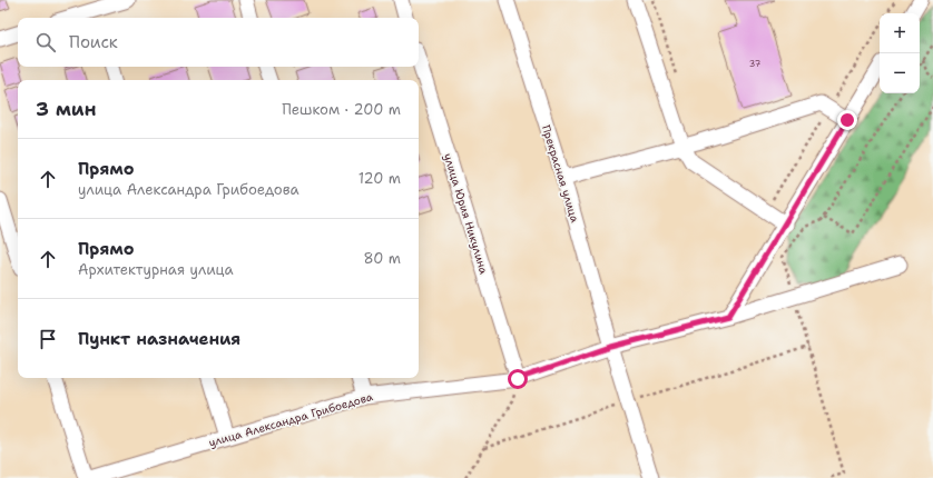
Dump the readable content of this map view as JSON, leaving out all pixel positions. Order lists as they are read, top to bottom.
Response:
{
  "streets": {
    "street": ["Прекрасная улица", "улица Юрия Никулина", "улица Александра Грибоедова"]
  },
  "crossings": [
    ["Прекрасная улица", "улица Александра Грибоедова"],
    ["улица Юрия Никулина", "улица Александра Грибоедова"]
  ],
  "house_numbers": ["37"],
  "page": {
    "map_buttons": ["+", "−"],
    "search": "Поиск",
    "heading": ["3 мин", "Пешком · 200 m"],
    "list": [
      ["Прямо", "улица Александра Грибоедова", "120 m"],
      ["Прямо", "Архитектурная улица", "80 m"],
      "Пункт назначения"
    ]
  }
}
